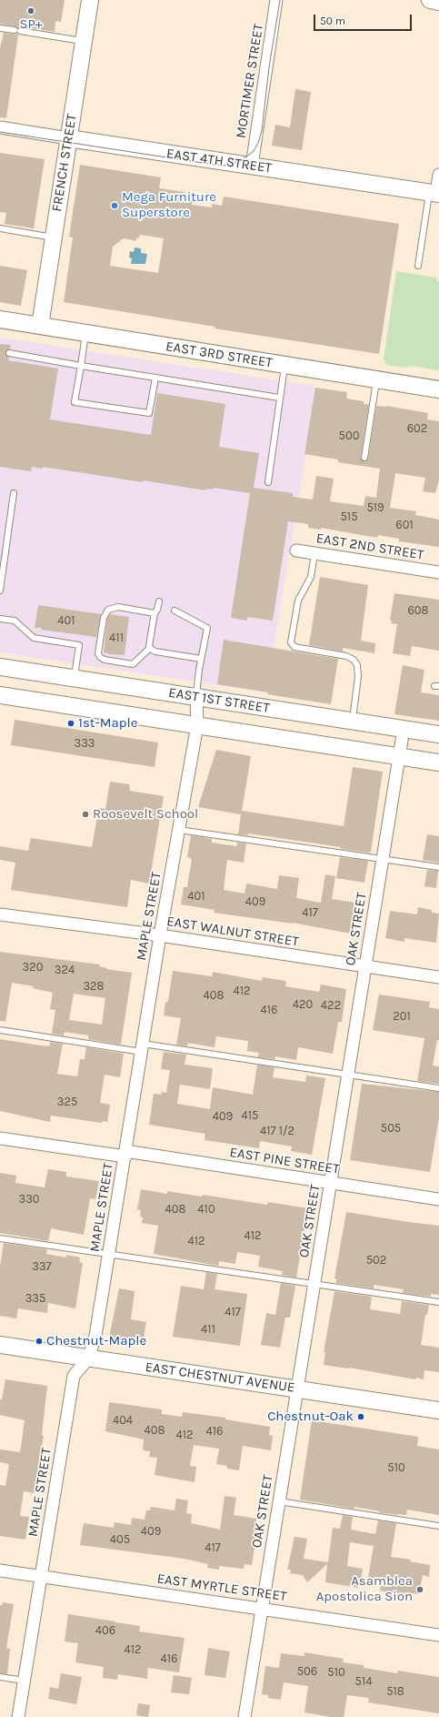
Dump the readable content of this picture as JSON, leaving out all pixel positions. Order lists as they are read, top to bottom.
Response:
{
  "streets": {
    "main road": [
      "EAST 4TH STREET",
      "FRENCH STREET",
      "EAST 3RD STREET",
      "EAST 1ST STREET",
      "EAST CHESTNUT AVENUE"
    ],
    "street": [
      "MORTIMER STREET",
      "EAST 2ND STREET",
      "MAPLE STREET",
      "OAK STREET",
      "EAST WALNUT STREET",
      "EAST PINE STREET",
      "EAST MYRTLE STREET"
    ]
  },
  "crossings": [
    ["MORTIMER STREET", "EAST 4TH STREET"],
    ["EAST 4TH STREET", "FRENCH STREET"],
    ["FRENCH STREET", "EAST 3RD STREET"],
    ["EAST 1ST STREET", "MAPLE STREET"],
    ["EAST 1ST STREET", "OAK STREET"],
    ["MAPLE STREET", "EAST WALNUT STREET"],
    ["MAPLE STREET", "EAST PINE STREET"],
    ["MAPLE STREET", "EAST CHESTNUT AVENUE"],
    ["MAPLE STREET", "EAST MYRTLE STREET"],
    ["OAK STREET", "EAST WALNUT STREET"],
    ["OAK STREET", "EAST PINE STREET"],
    ["OAK STREET", "EAST CHESTNUT AVENUE"],
    ["OAK STREET", "EAST MYRTLE STREET"]
  ],
  "places": [
    "SP+",
    "Mega Furniture Superstore",
    "1st-Maple",
    "Roosevelt School",
    "Chestnut-Maple",
    "Chestnut-Oak",
    "Asamblea Apostolica Sion"
  ],
  "house_numbers": [
    "602",
    "500",
    "519",
    "515",
    "601",
    "608",
    "401",
    "411",
    "333",
    "401",
    "409",
    "417",
    "320",
    "324",
    "328",
    "412",
    "408",
    "420",
    "422",
    "416",
    "201",
    "325",
    "415",
    "409",
    "505",
    "417 1/2",
    "330",
    "408",
    "410",
    "412",
    "412",
    "502",
    "337",
    "335",
    "417",
    "411",
    "404",
    "408",
    "416",
    "412",
    "510",
    "409",
    "405",
    "417",
    "406",
    "412",
    "416",
    "506",
    "510",
    "514",
    "518"
  ],
  "scale_bar": "50 m"
}
